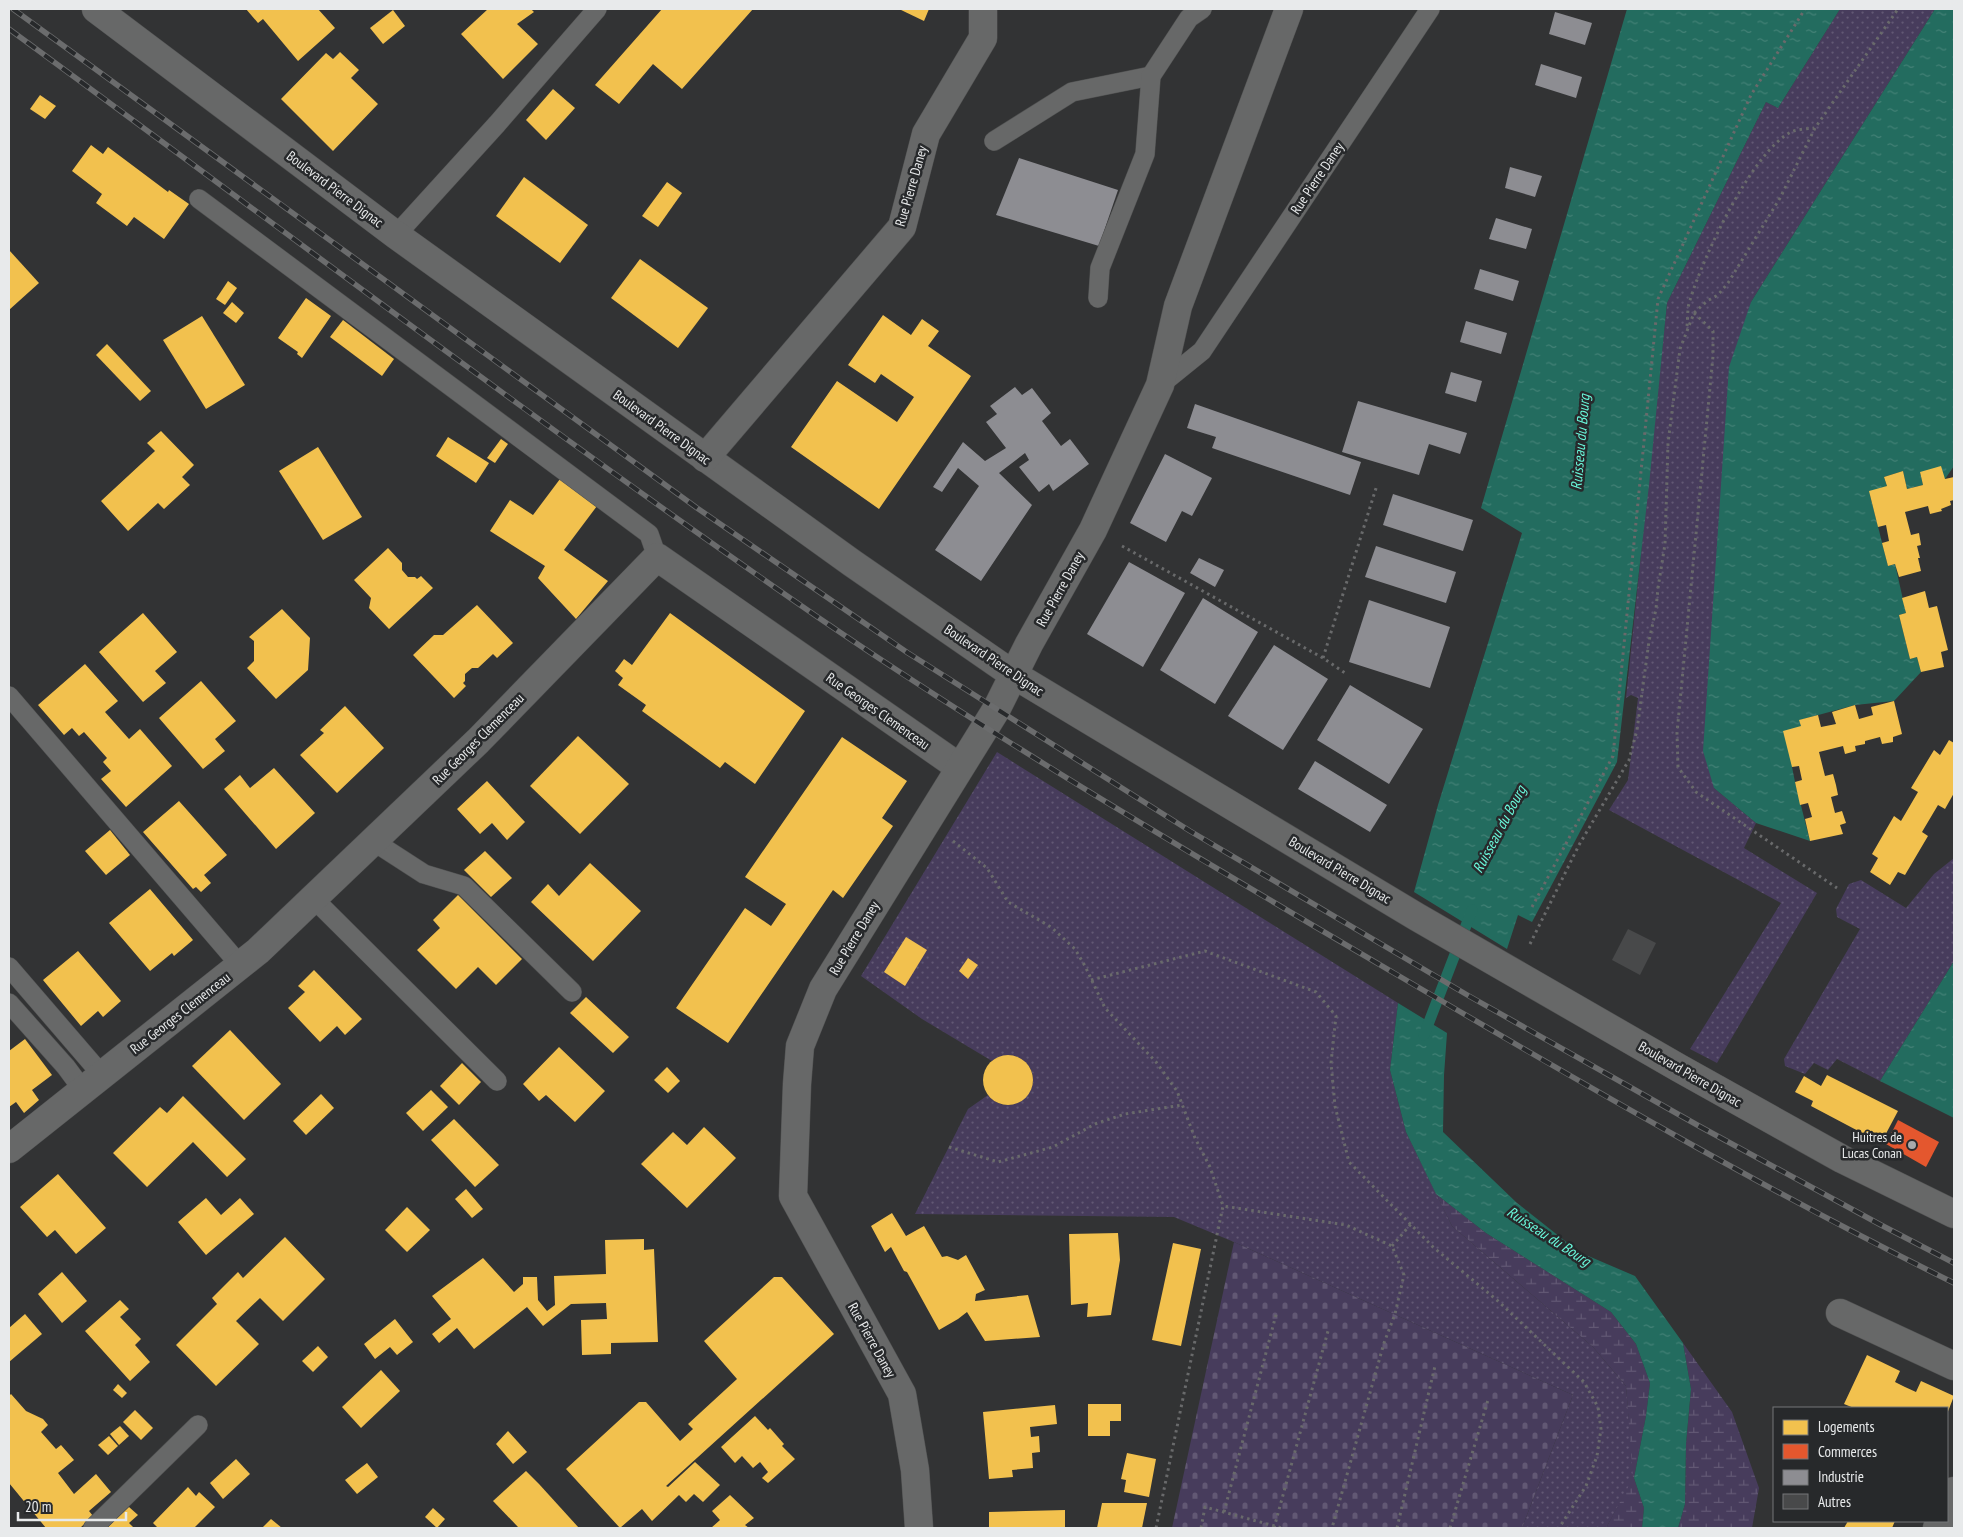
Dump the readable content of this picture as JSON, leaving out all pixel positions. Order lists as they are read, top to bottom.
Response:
{
  "streets": {
    "street": ["Rue Pierre Daney", "Boulevard Pierre Dignac", "Rue Georges Clemenceau"]
  },
  "crossings": [
    ["Rue Pierre Daney", "Boulevard Pierre Dignac"],
    ["Rue Pierre Daney", "Rue Georges Clemenceau"]
  ],
  "water": ["Ruisseau du Bourg"],
  "places": ["Huitres de Lucas Conan"],
  "legend": [
    "Logements",
    "Commerces",
    "Industrie",
    "Autres"
  ],
  "scale_bar": "20 m"
}
